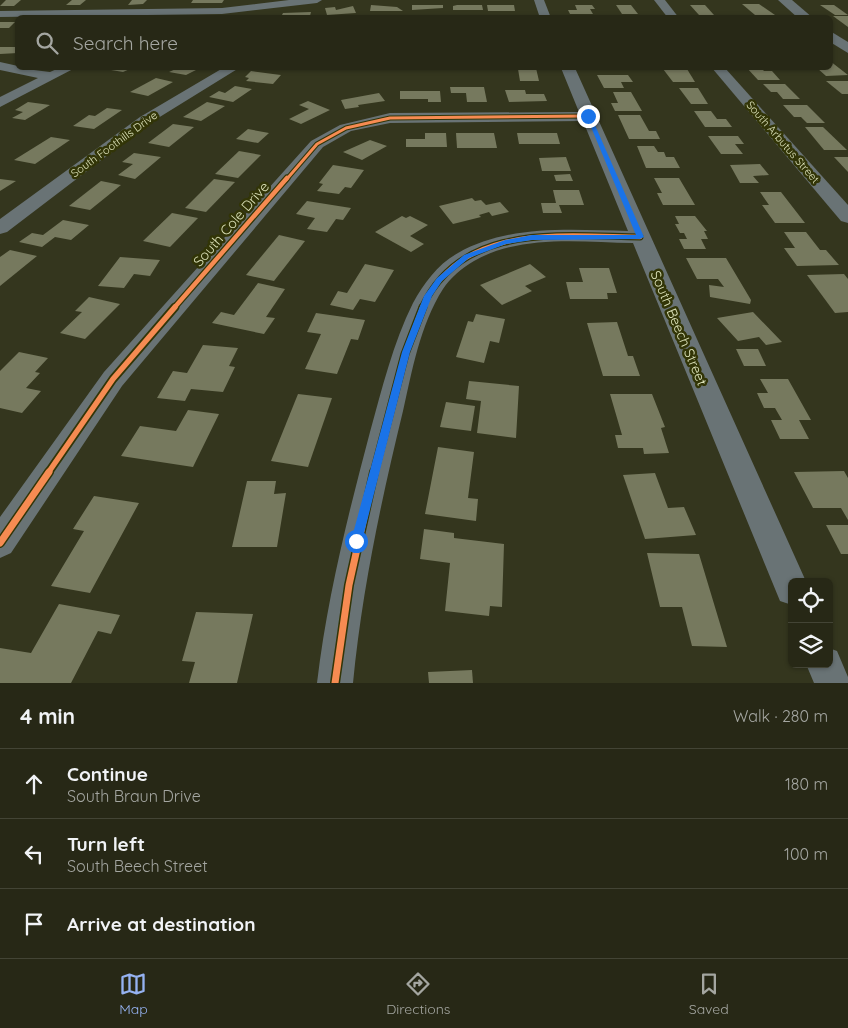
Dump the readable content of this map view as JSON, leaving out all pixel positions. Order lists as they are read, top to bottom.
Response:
{
  "streets": {
    "street": [
      "South Arbutus Street",
      "South Foothills Drive",
      "South Cole Drive",
      "South Beech Street"
    ]
  },
  "crossings": [
    ["South Cole Drive", "South Beech Street"]
  ],
  "page": {
    "search": "Search here",
    "heading": ["4 min", "Walk · 280 m"],
    "list": [
      ["Continue", "South Braun Drive", "180 m"],
      ["Turn left", "South Beech Street", "100 m"],
      "Arrive at destination"
    ],
    "nav": ["Map", "Directions", "Saved"]
  }
}
